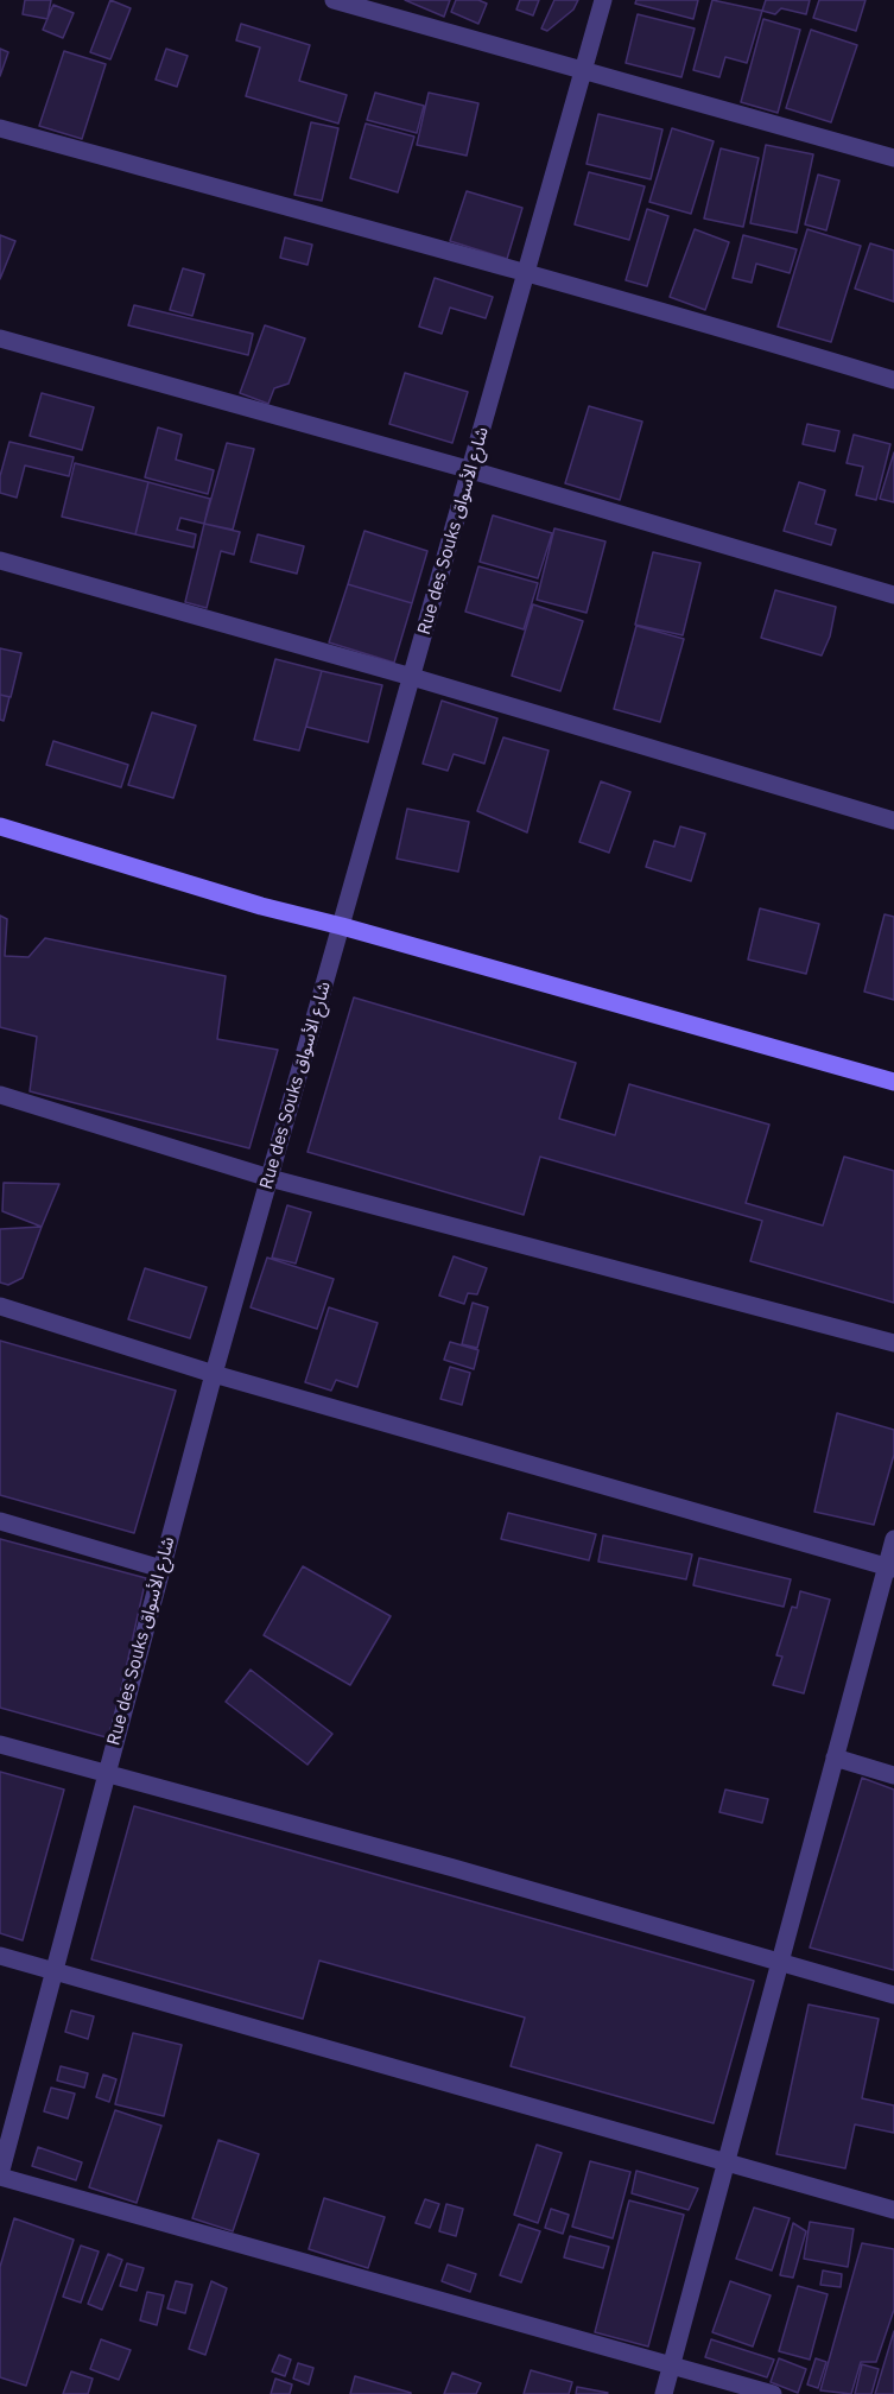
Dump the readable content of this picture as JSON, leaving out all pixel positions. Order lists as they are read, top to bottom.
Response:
{
  "streets": {
    "street": ["Rue des Souks شارع الأسواق"]
  }
}
